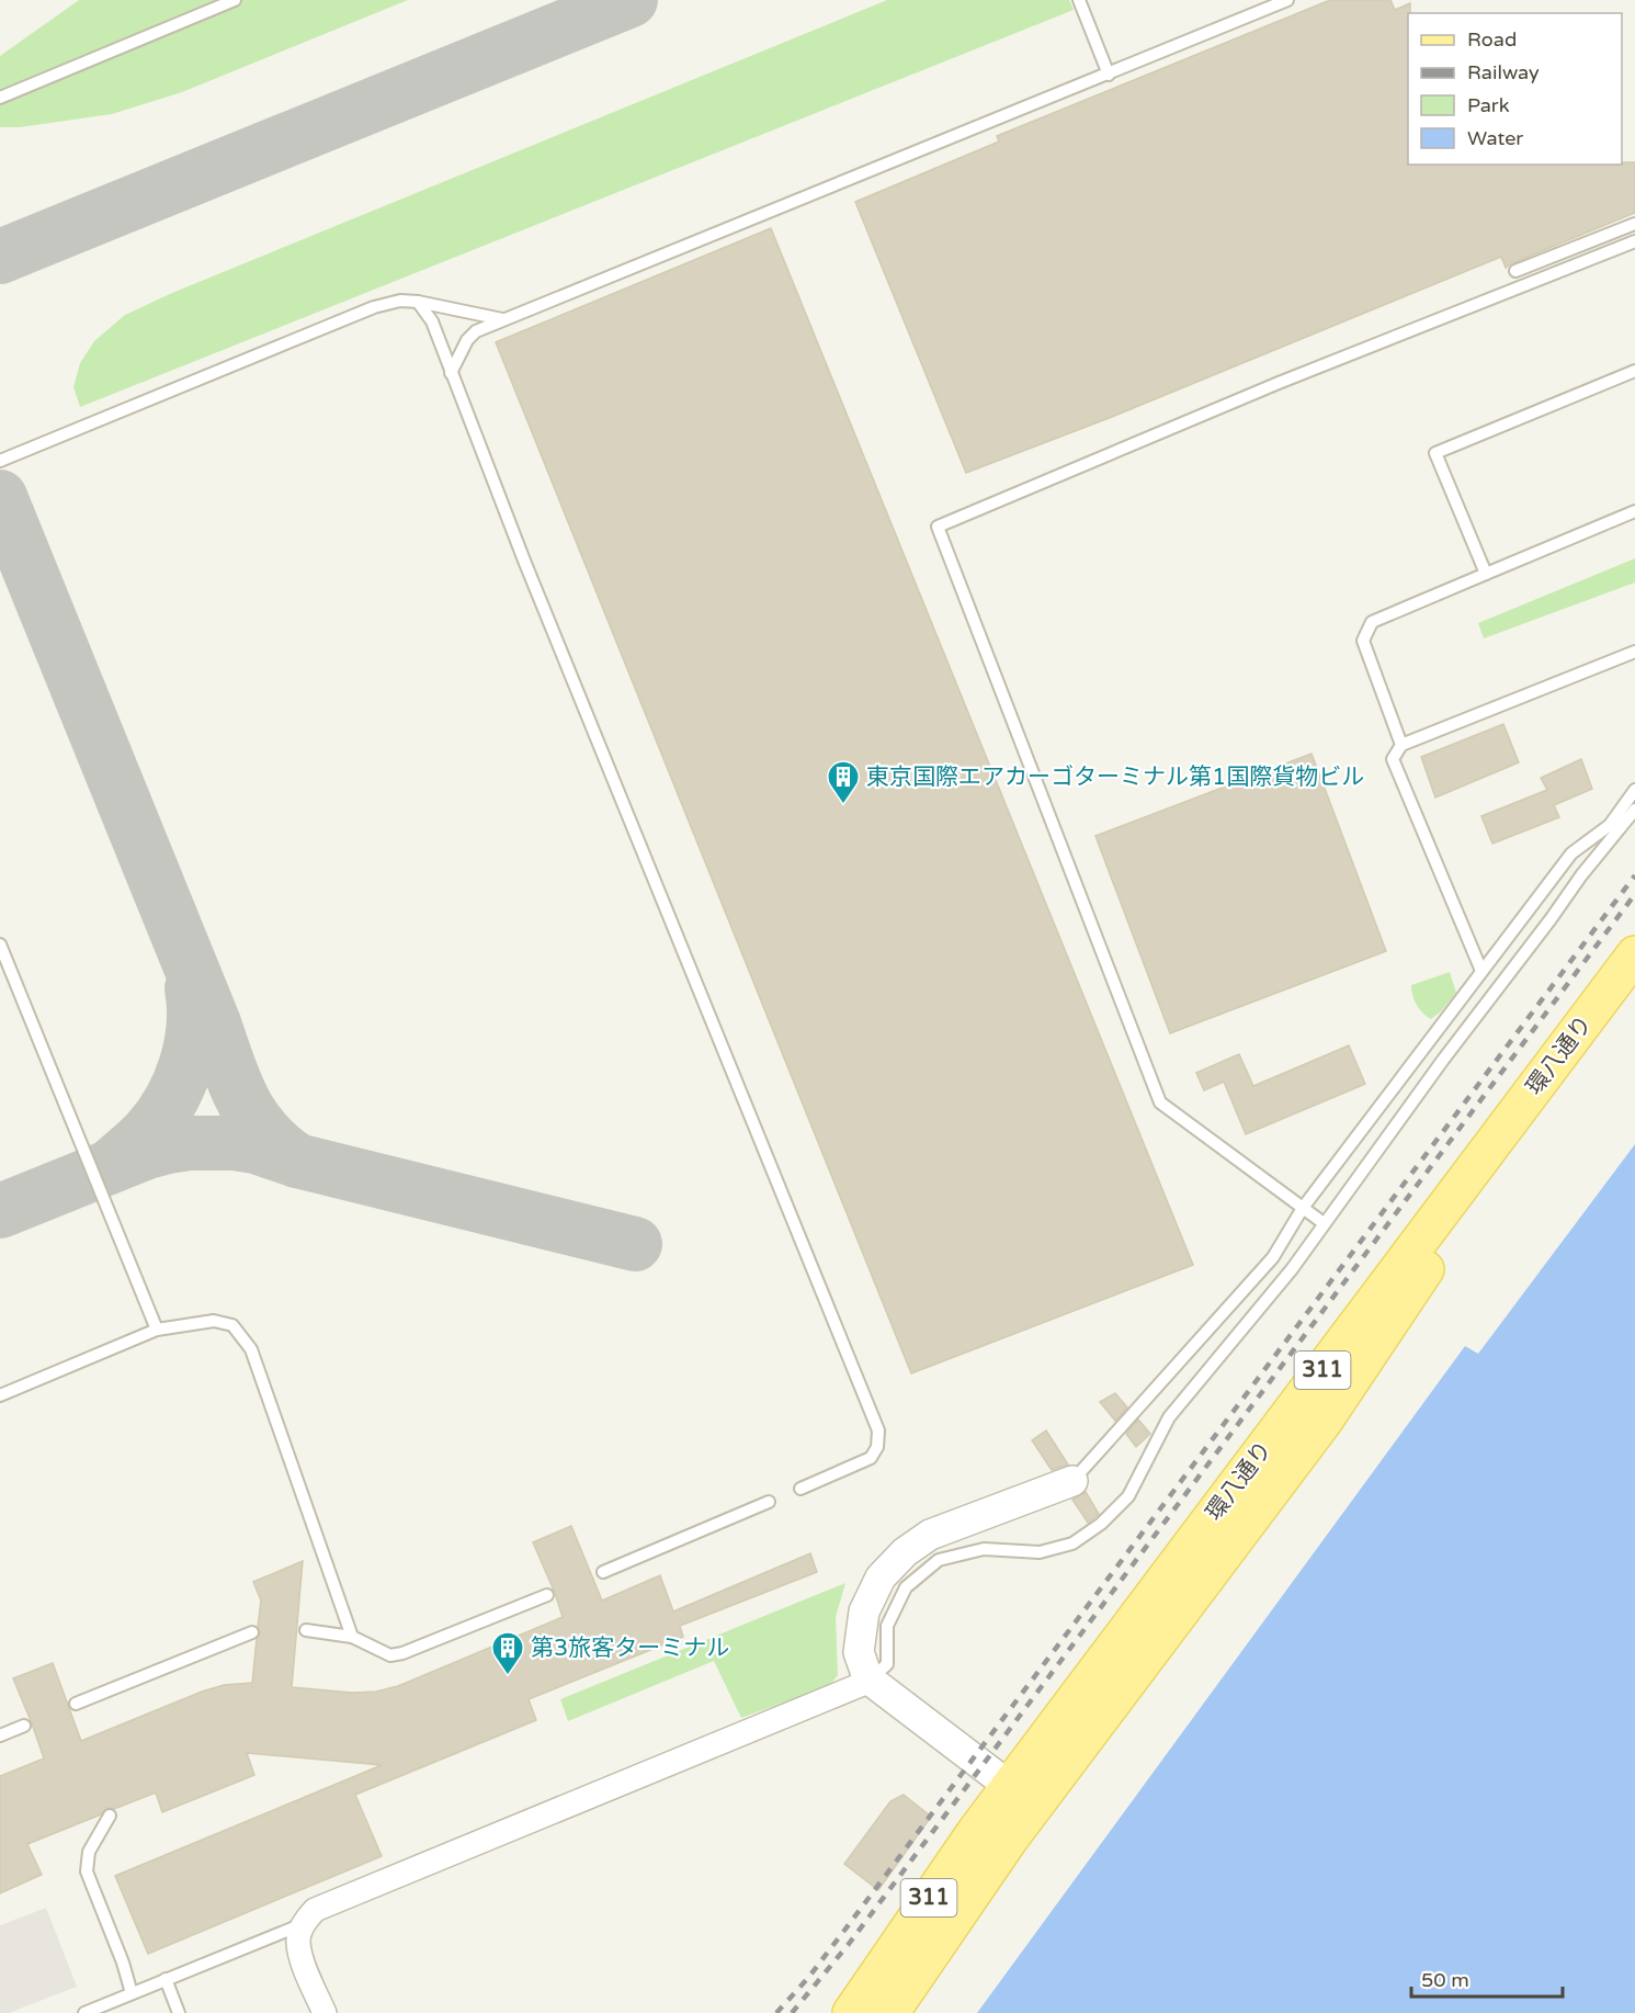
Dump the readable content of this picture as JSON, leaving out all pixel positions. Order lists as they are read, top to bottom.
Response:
{
  "streets": {
    "main road": ["環八通り", "311"]
  },
  "places": {
    "building": ["東京国際エアカーゴターミナル第1国際貨物ビル", "第3旅客ターミナル"]
  },
  "legend": [
    "Road",
    "Railway",
    "Park",
    "Water"
  ],
  "scale_bar": "50 m"
}
